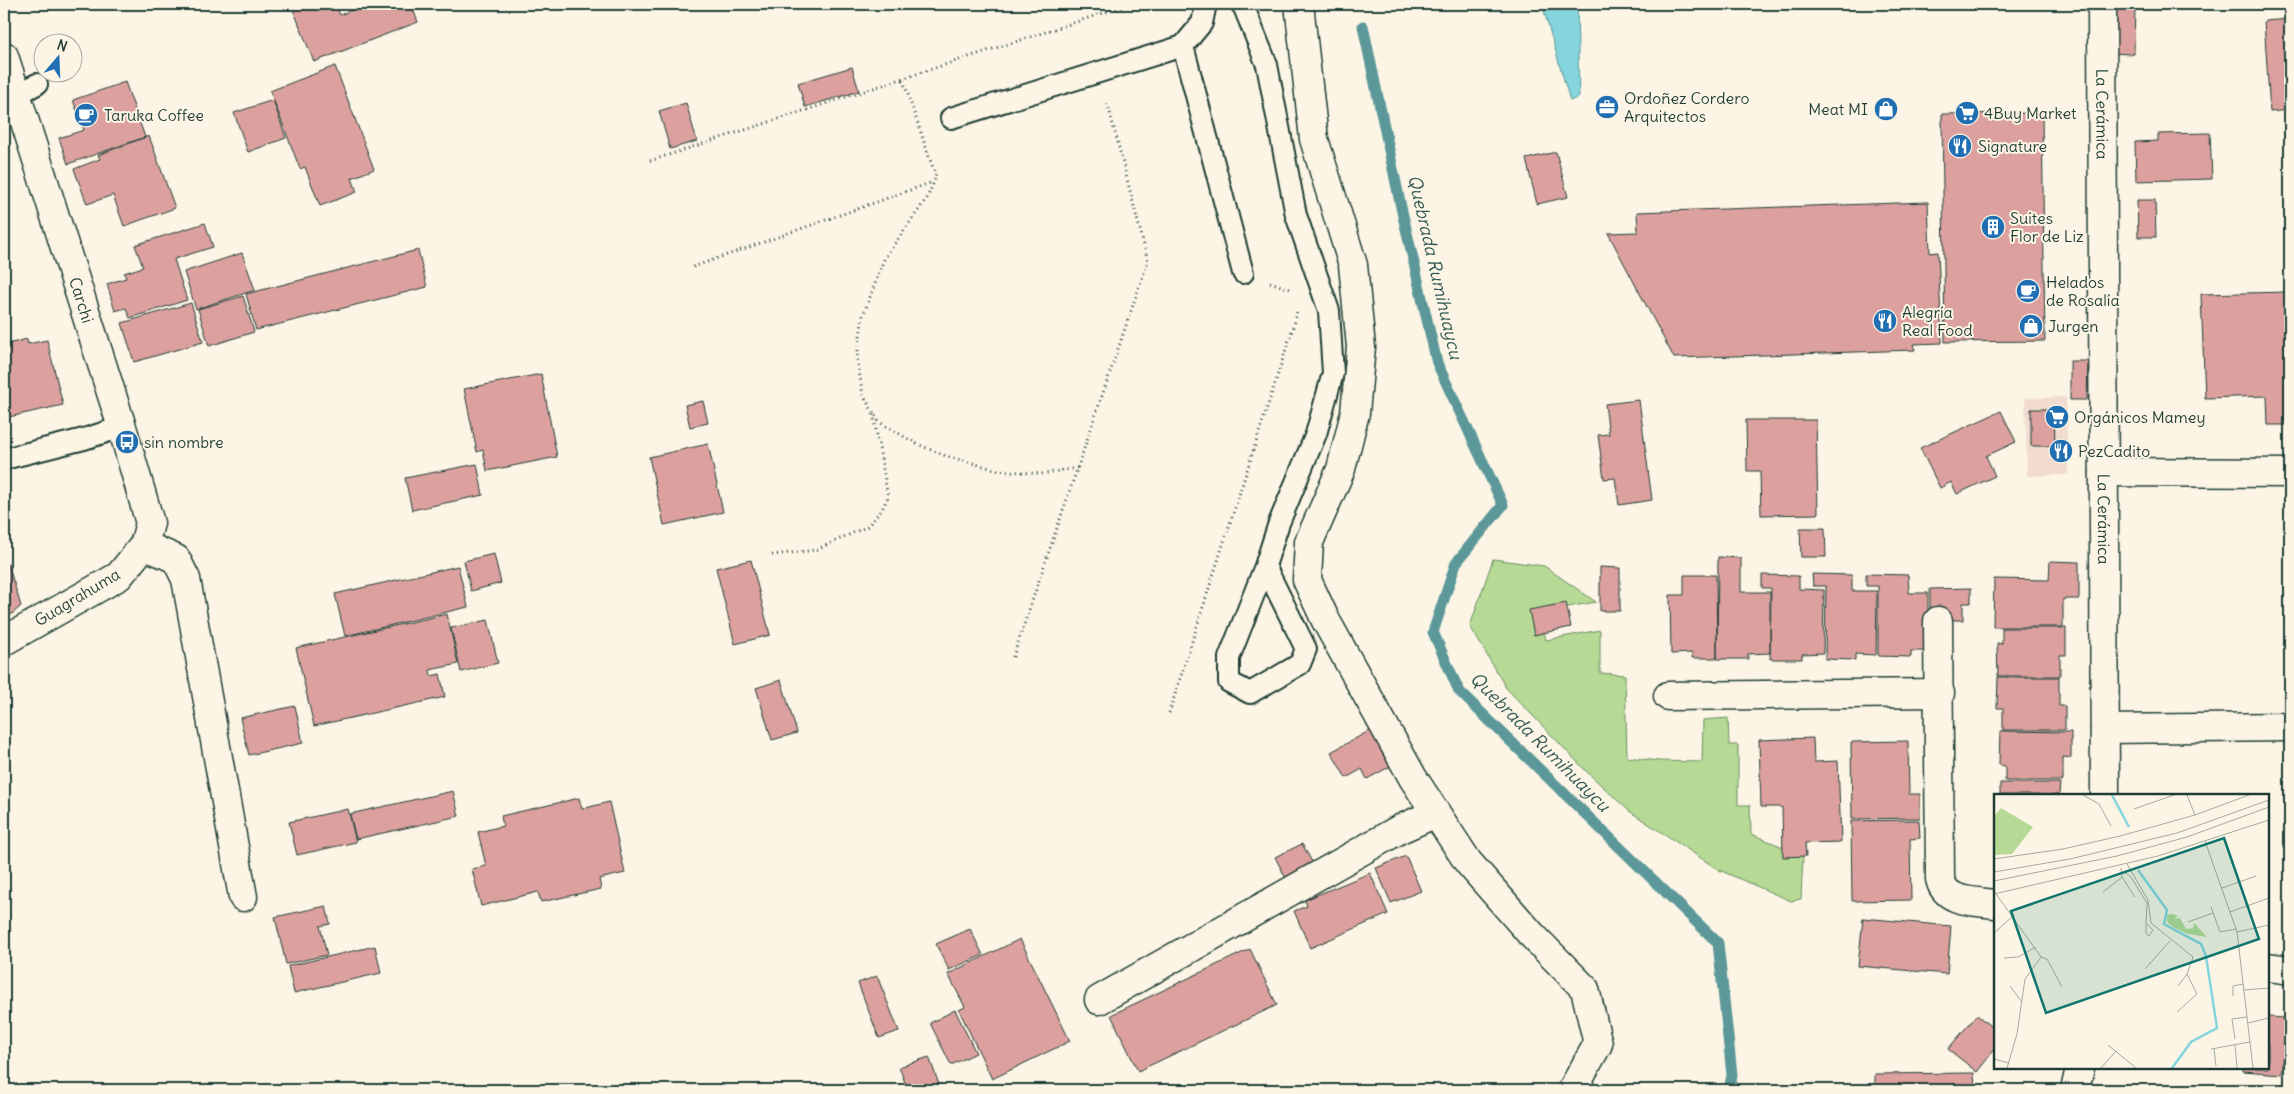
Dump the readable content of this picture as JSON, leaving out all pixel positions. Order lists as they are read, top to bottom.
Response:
{
  "streets": {
    "street": ["La Cerámica", "Carchi", "Guagrahuma"]
  },
  "crossings": [
    ["Carchi", "Guagrahuma"]
  ],
  "water": ["Quebrada Rumihuaycu"],
  "places": {
    "office": ["Ordoñez Cordero Arquitectos"],
    "shop": ["Meat MI", "Jurgen"],
    "supermarket": ["4Buy Market", "Orgánicos Mamey"],
    "cafe": ["Taruka Coffee", "Helados de Rosalía"],
    "restaurant": ["Signature", "Alegría Real Food", "PezCadito"],
    "building": ["Suites Flor de Liz"],
    "bus stop": ["sin nombre"]
  },
  "north": "top"
}
